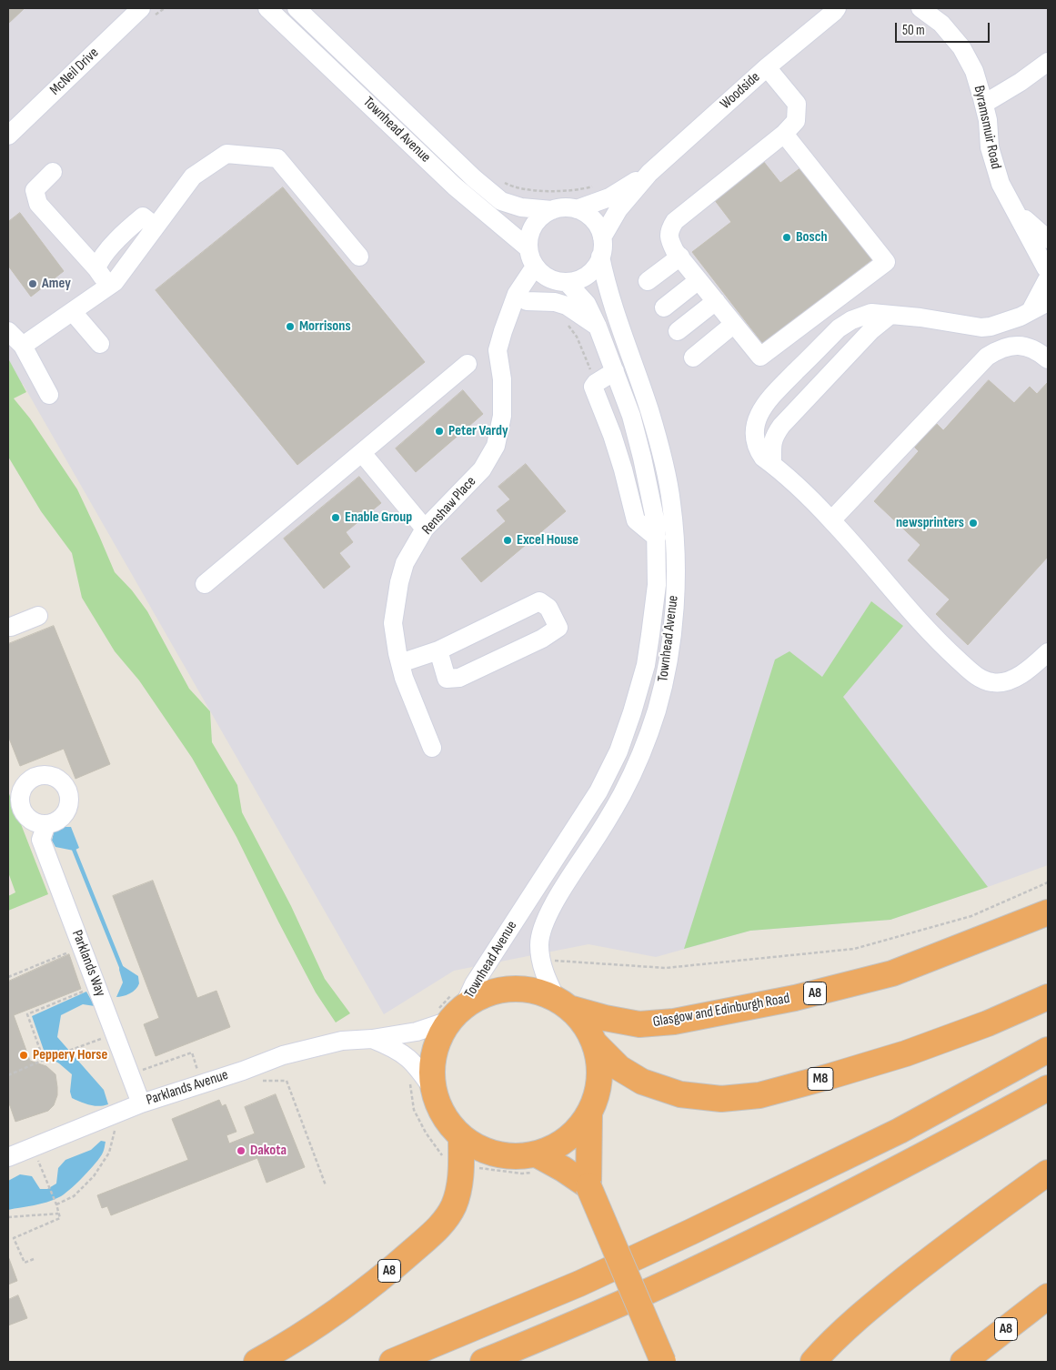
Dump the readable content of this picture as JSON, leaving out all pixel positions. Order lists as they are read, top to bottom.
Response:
{
  "streets": {
    "highway": ["A8", "Glasgow and Edinburgh Road", "M8"],
    "street": [
      "McNeil Drive",
      "Woodside",
      "Byramsmuir Road",
      "Townhead Avenue",
      "Renshaw Place",
      "Parklands Way",
      "Parklands Avenue"
    ]
  },
  "crossings": [
    ["Woodside", "Townhead Avenue"],
    ["Woodside", "Renshaw Place"],
    ["Townhead Avenue", "Renshaw Place"],
    ["Townhead Avenue", "Glasgow and Edinburgh Road"],
    ["Townhead Avenue", "Parklands Avenue"],
    ["Parklands Way", "Parklands Avenue"],
    ["Glasgow and Edinburgh Road", "Parklands Avenue"]
  ],
  "places": [
    "Bosch",
    "Amey",
    "Morrisons",
    "Peter Vardy",
    "Enable Group",
    "newsprinters",
    "Excel House",
    "Peppery Horse",
    "Dakota"
  ],
  "scale_bar": "50 m"
}
